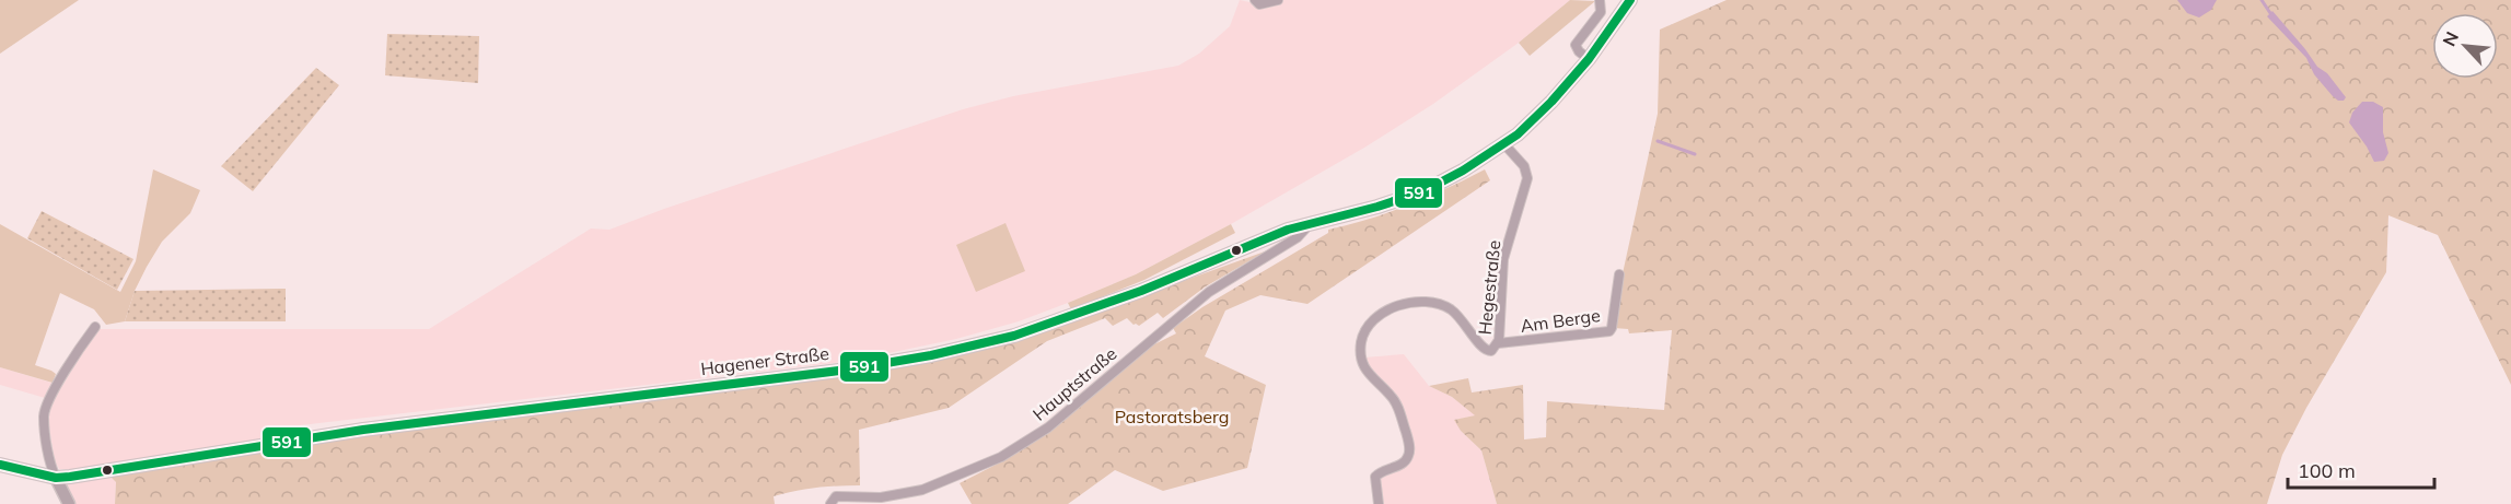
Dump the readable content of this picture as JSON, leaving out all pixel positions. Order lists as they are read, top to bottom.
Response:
{
  "streets": {
    "main road": ["Hagener Straße"],
    "street": ["Hegestraße", "Am Berge", "Hauptstraße"]
  },
  "crossings": [
    ["Hegestraße", "Am Berge"],
    ["Hegestraße", "Hagener Straße"],
    ["Hagener Straße", "Hauptstraße"]
  ],
  "parks": ["Pastoratsberg"],
  "lines": ["transit line 591"],
  "scale_bar": "100 m",
  "north": "top left"
}
